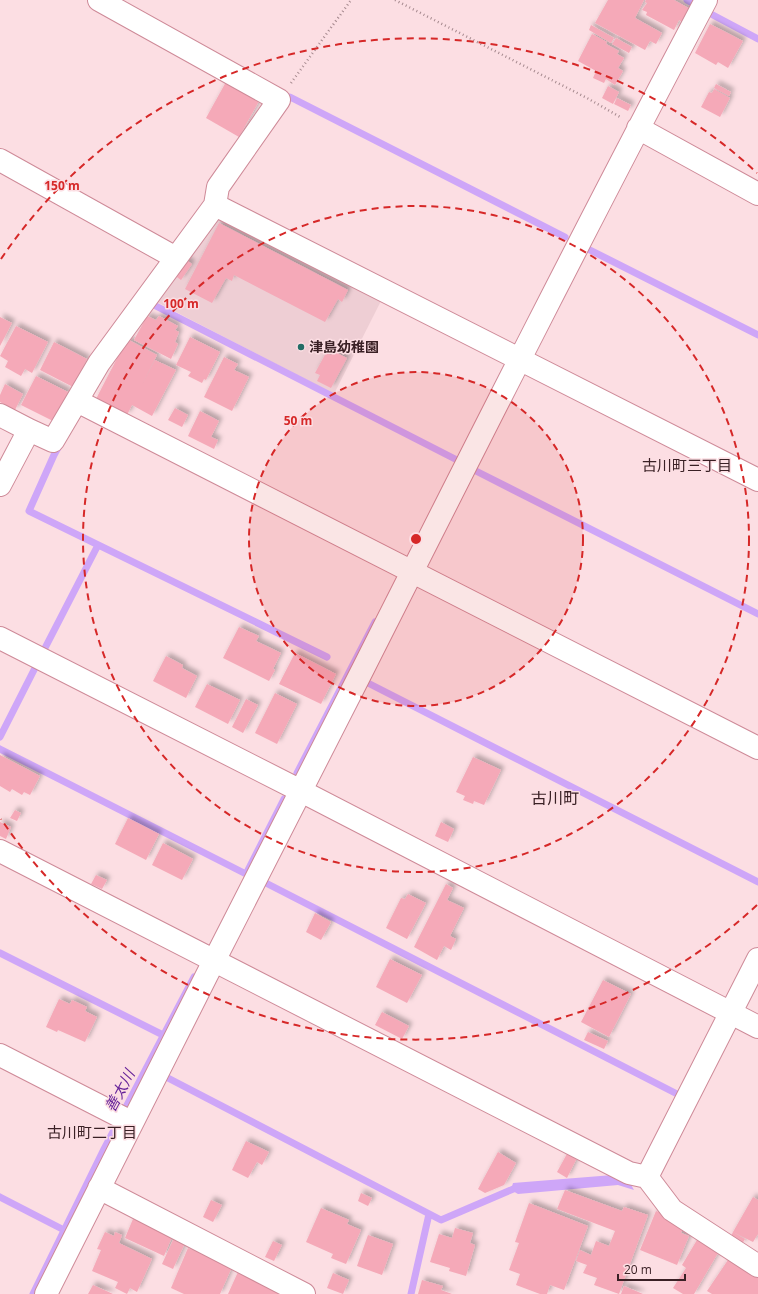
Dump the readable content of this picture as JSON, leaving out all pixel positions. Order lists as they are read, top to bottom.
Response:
{
  "districts": ["古川町三丁目", "古川町", "古川町二丁目"],
  "water": ["善太川"],
  "places": ["津島幼稚園"],
  "scale_bar": "20 m",
  "rings": ["150 m", "100 m", "50 m"]
}
